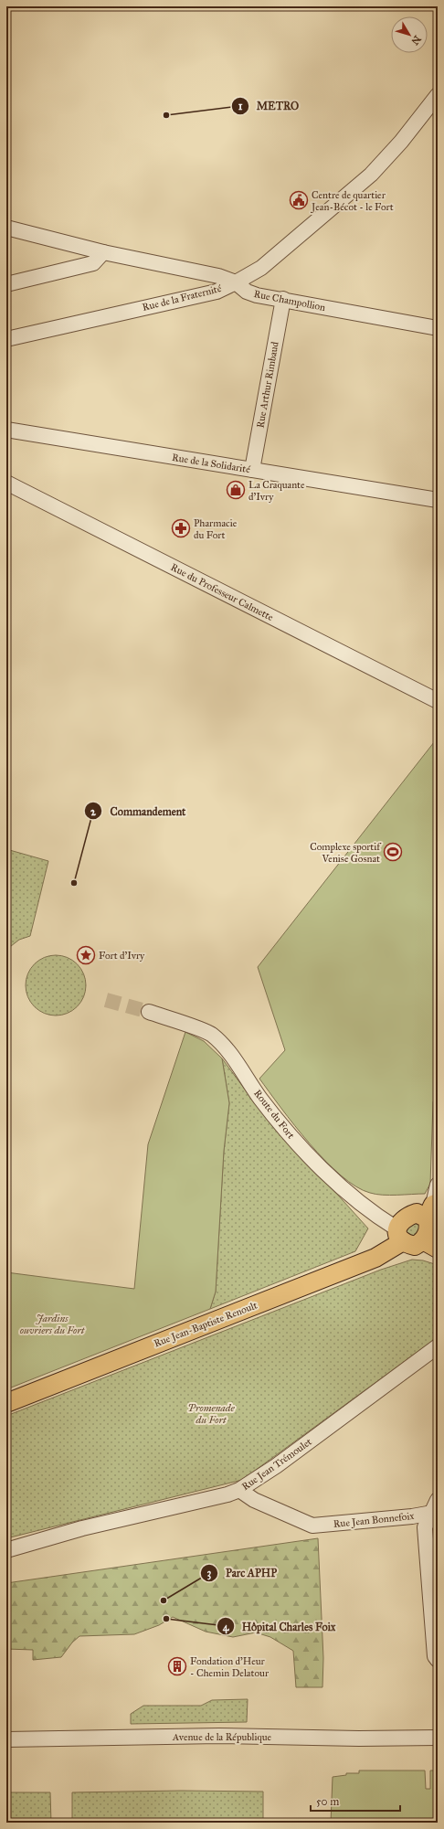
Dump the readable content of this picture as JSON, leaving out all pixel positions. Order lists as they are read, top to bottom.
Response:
{
  "streets": {
    "main road": ["Rue Jean-Baptiste Renoult"],
    "street": [
      "Rue de la Fraternité",
      "Rue Champollion",
      "Rue Arthur Rimbaud",
      "Rue de la Solidarité",
      "Rue du Professeur Calmette",
      "Route du Fort",
      "Rue Jean Trémoulet",
      "Rue Jean Bonnefoix",
      "Avenue de la République"
    ]
  },
  "crossings": [
    ["Rue de la Fraternité", "Rue Champollion"],
    ["Rue Champollion", "Rue Arthur Rimbaud"],
    ["Rue Arthur Rimbaud", "Rue de la Solidarité"],
    ["Route du Fort", "Rue Jean-Baptiste Renoult"],
    ["Rue Jean Trémoulet", "Rue Jean Bonnefoix"]
  ],
  "parks": ["Jardins ouvriers du Fort", "Promenade du Fort"],
  "places": {
    "other": [
      "METRO",
      "Commandement",
      "Parc APHP",
      "Hôpital Charles Foix"
    ],
    "public building": ["Centre de quartier Jean-Bécot - le Fort"],
    "shop": ["La Craquante d'Ivry"],
    "pharmacy": ["Pharmacie du Fort"],
    "sports": ["Complexe sportif Venise Gosnat"],
    "place": ["Fort d'Ivry"],
    "building": ["Fondation d'Heur - Chemin Delatour"]
  },
  "scale_bar": "50 m",
  "north": "bottom right"
}
